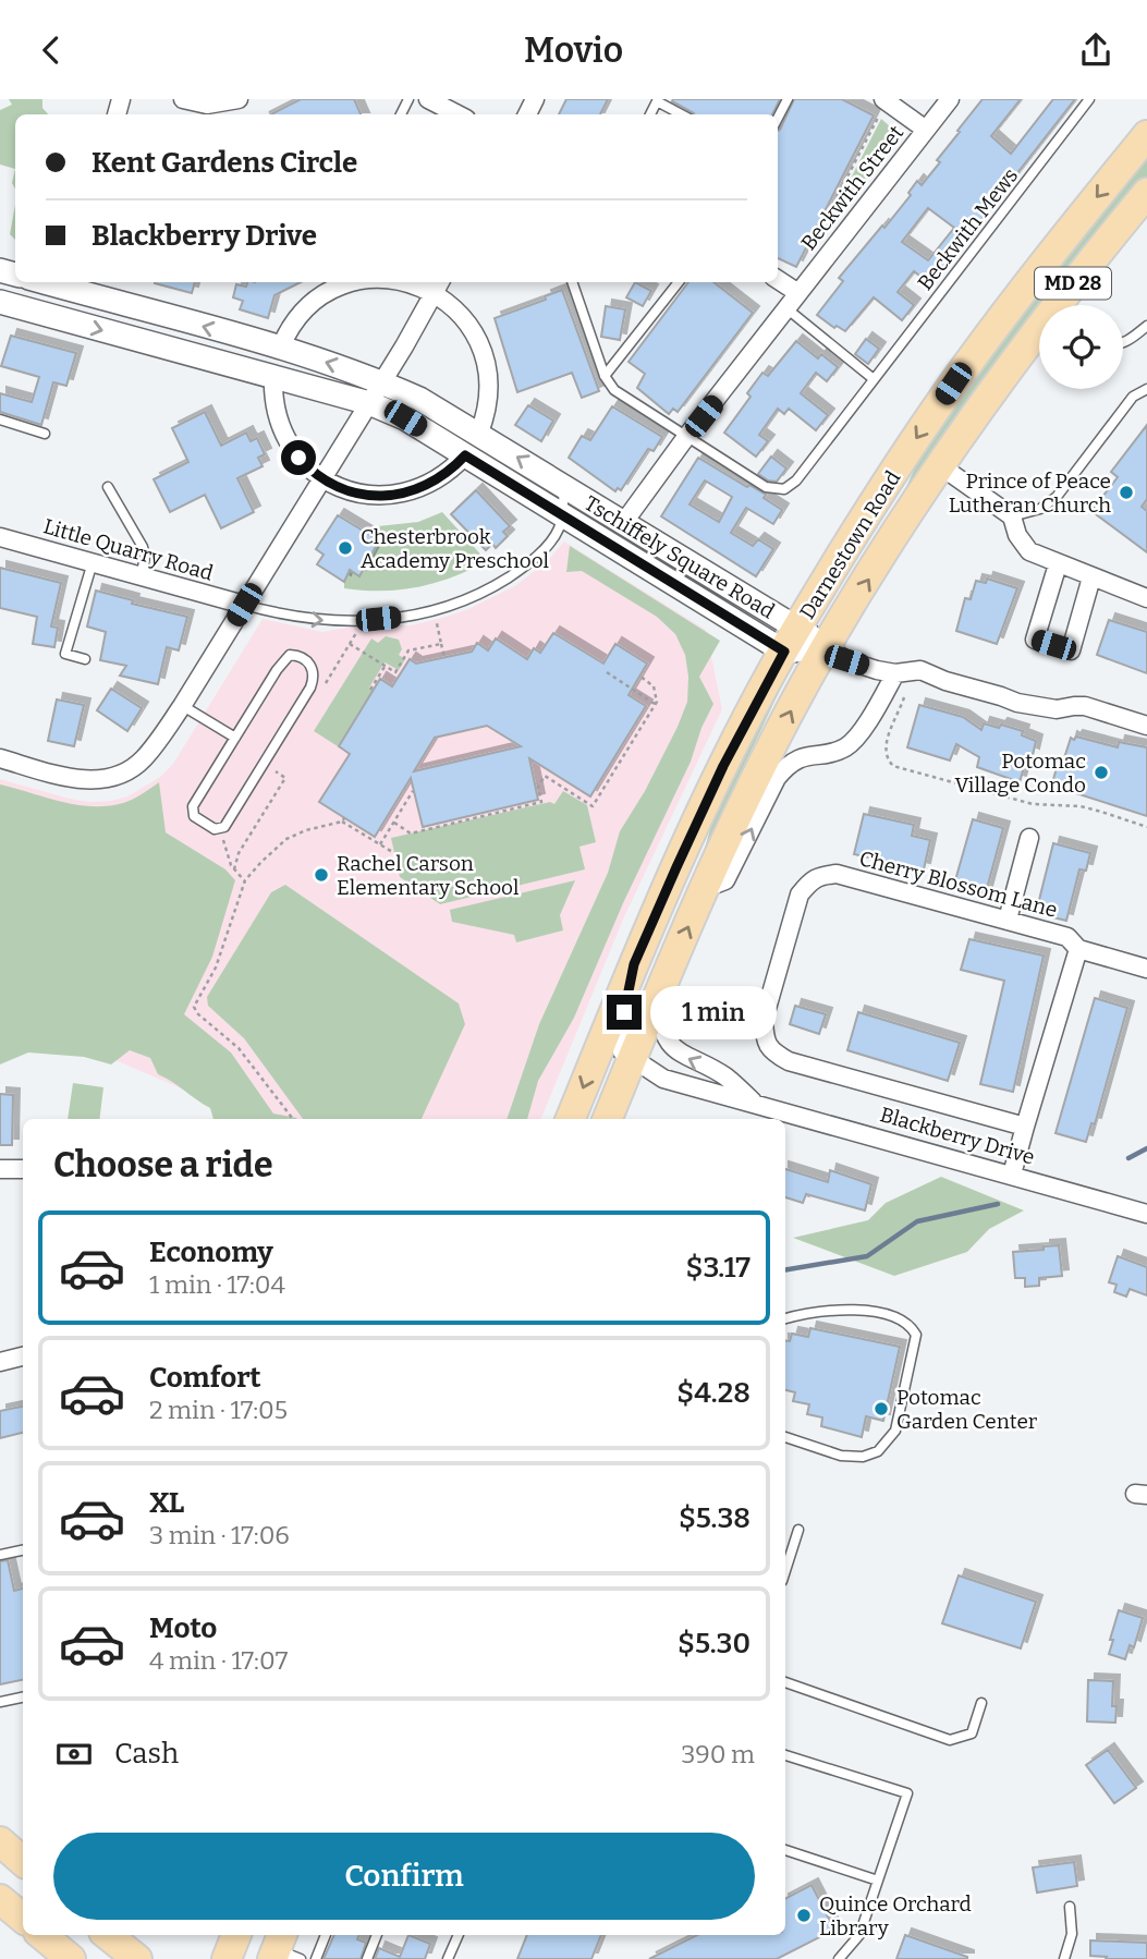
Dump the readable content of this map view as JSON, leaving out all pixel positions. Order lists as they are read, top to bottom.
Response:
{
  "streets": {
    "main road": ["MD 28", "Darnestown Road"],
    "street": [
      "Beckwith Street",
      "Little Quarry Road",
      "Tschiffely Square Road",
      "Cherry Blossom Lane",
      "Blackberry Drive"
    ],
    "lane": ["Beckwith Mews"]
  },
  "crossings": [
    ["Beckwith Street", "Beckwith Mews"],
    ["Beckwith Street", "Tschiffely Square Road"],
    ["Darnestown Road", "Tschiffely Square Road"],
    ["Darnestown Road", "Blackberry Drive"]
  ],
  "places": [
    "Prince of Peace Lutheran Church",
    "Chesterbrook Academy Preschool",
    "Potomac Village Condo",
    "Rachel Carson Elementary School",
    "Potomac Garden Center",
    "Quince Orchard Library"
  ],
  "page": {
    "header": "Movio",
    "banner": ["Kent Gardens Circle", "Blackberry Drive"],
    "bubble": "1 min",
    "heading": "Choose a ride",
    "list": [
      {
        "name": "Economy",
        "note": "1 min · 17:04",
        "value": "$3.17"
      },
      {
        "name": "Comfort",
        "note": "2 min · 17:05",
        "value": "$4.28"
      },
      {
        "name": "XL",
        "note": "3 min · 17:06",
        "value": "$5.38"
      },
      {
        "name": "Moto",
        "note": "4 min · 17:07",
        "value": "$5.30"
      }
    ],
    "pay": ["Cash", "390 m"],
    "buttons": "Confirm"
  }
}
